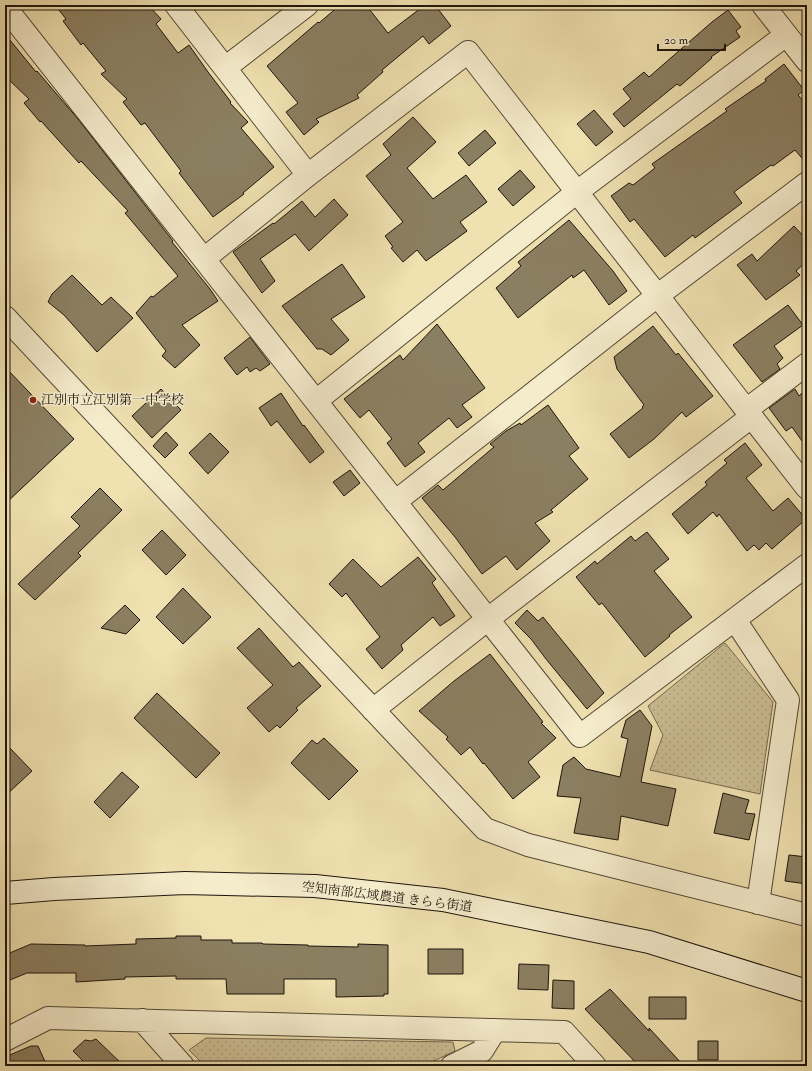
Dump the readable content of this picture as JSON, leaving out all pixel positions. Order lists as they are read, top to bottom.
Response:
{
  "streets": {
    "street": ["空知南部広域農道 きらら街道"]
  },
  "places": ["江別市立江別第一中学校"],
  "scale_bar": "20 m"
}
